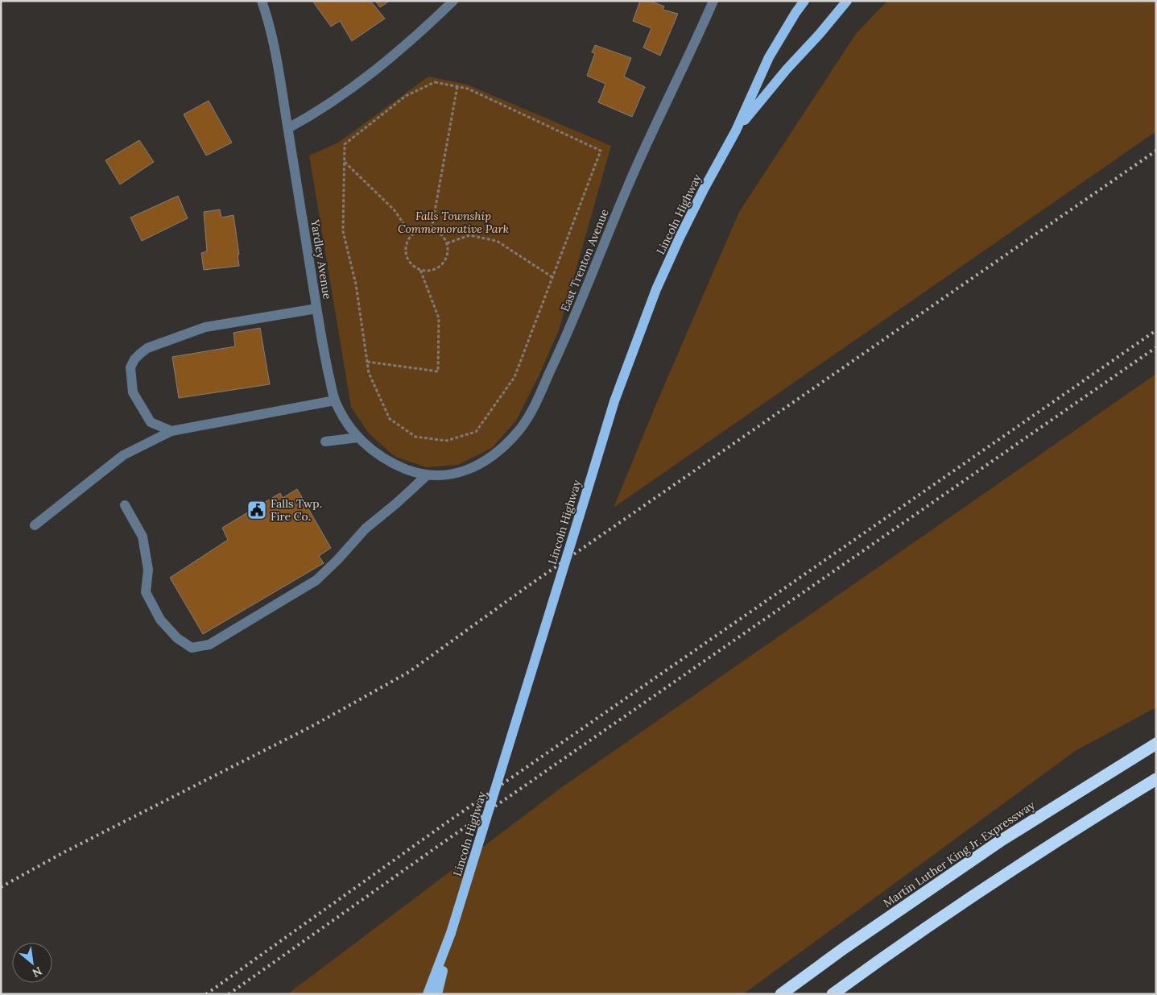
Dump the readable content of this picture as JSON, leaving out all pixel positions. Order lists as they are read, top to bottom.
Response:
{
  "streets": {
    "highway": ["Martin Luther King Jr. Expressway"],
    "main road": ["Lincoln Highway"],
    "street": ["Yardley Avenue", "East Trenton Avenue"]
  },
  "crossings": [
    ["Yardley Avenue", "East Trenton Avenue"]
  ],
  "parks": ["Falls Township Commemorative Park"],
  "places": {
    "public building": ["Falls Twp. Fire Co."]
  },
  "north": "bottom right"
}
